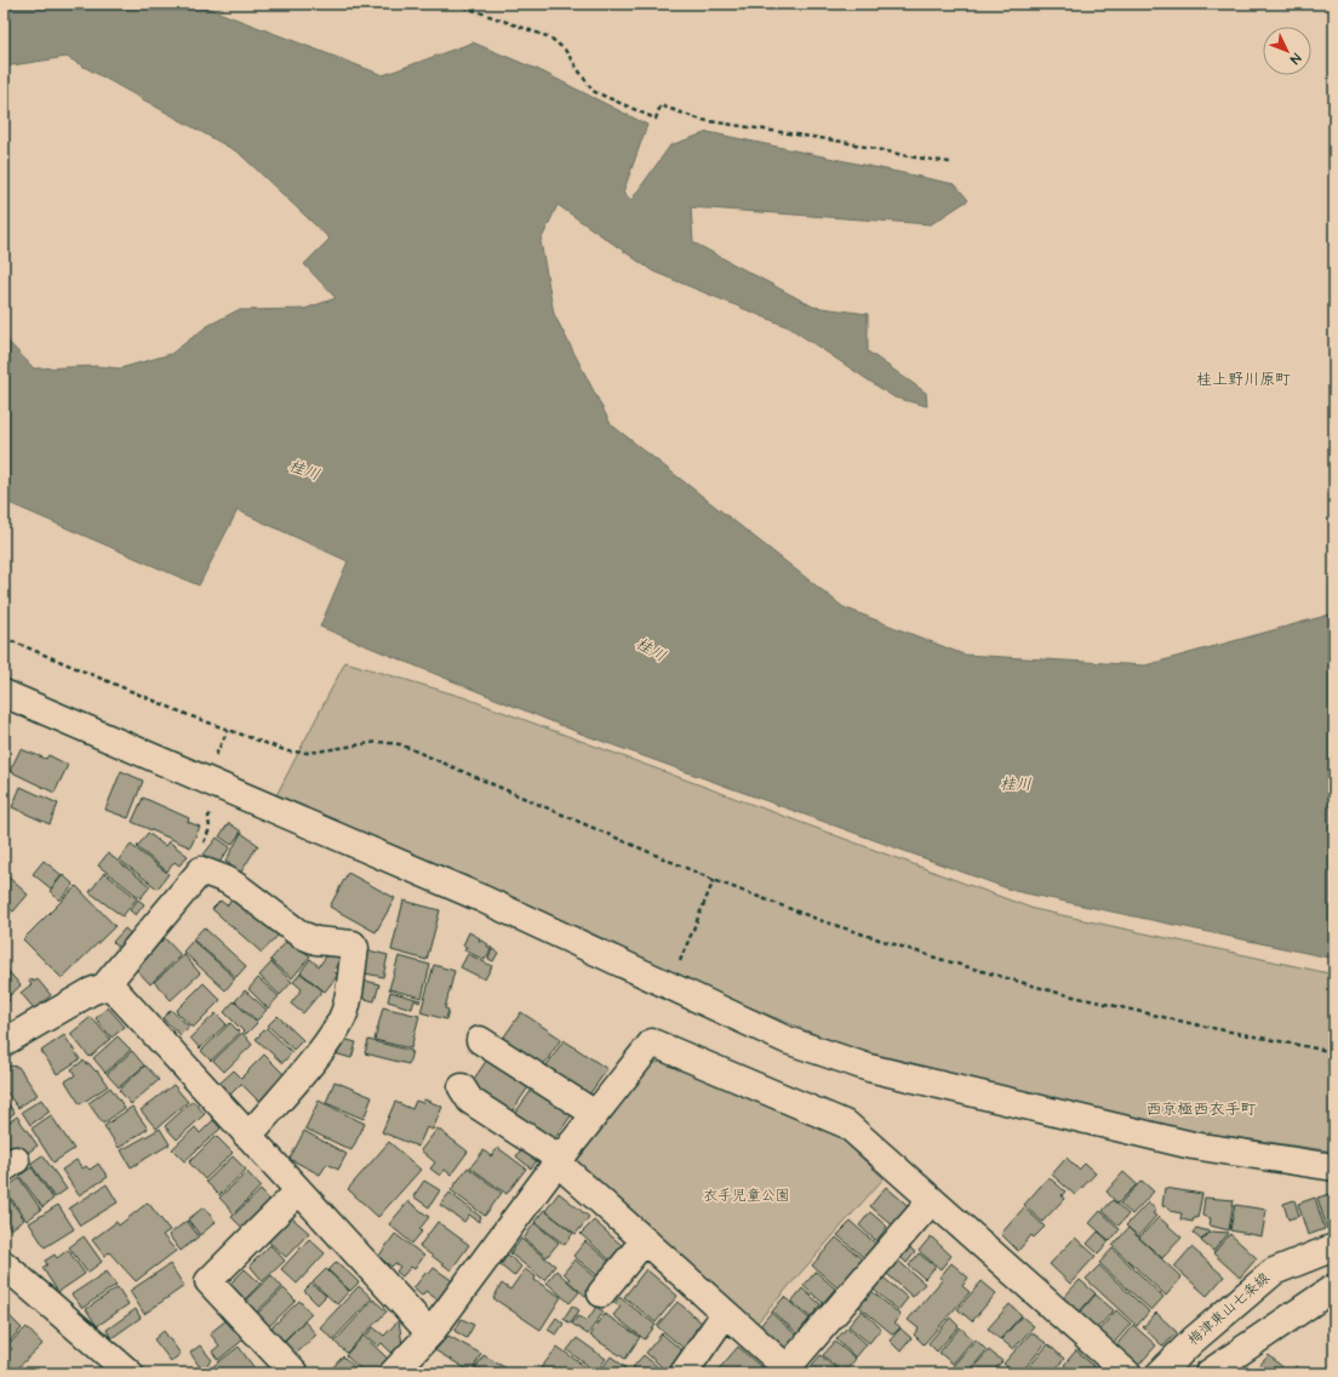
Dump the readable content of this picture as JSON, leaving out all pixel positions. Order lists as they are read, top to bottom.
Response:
{
  "streets": {
    "street": ["梅津東山七条線"]
  },
  "districts": ["桂上野川原町", "西京極西衣手町"],
  "water": ["桂川"],
  "parks": ["衣手児童公園"],
  "north": "bottom right"
}
